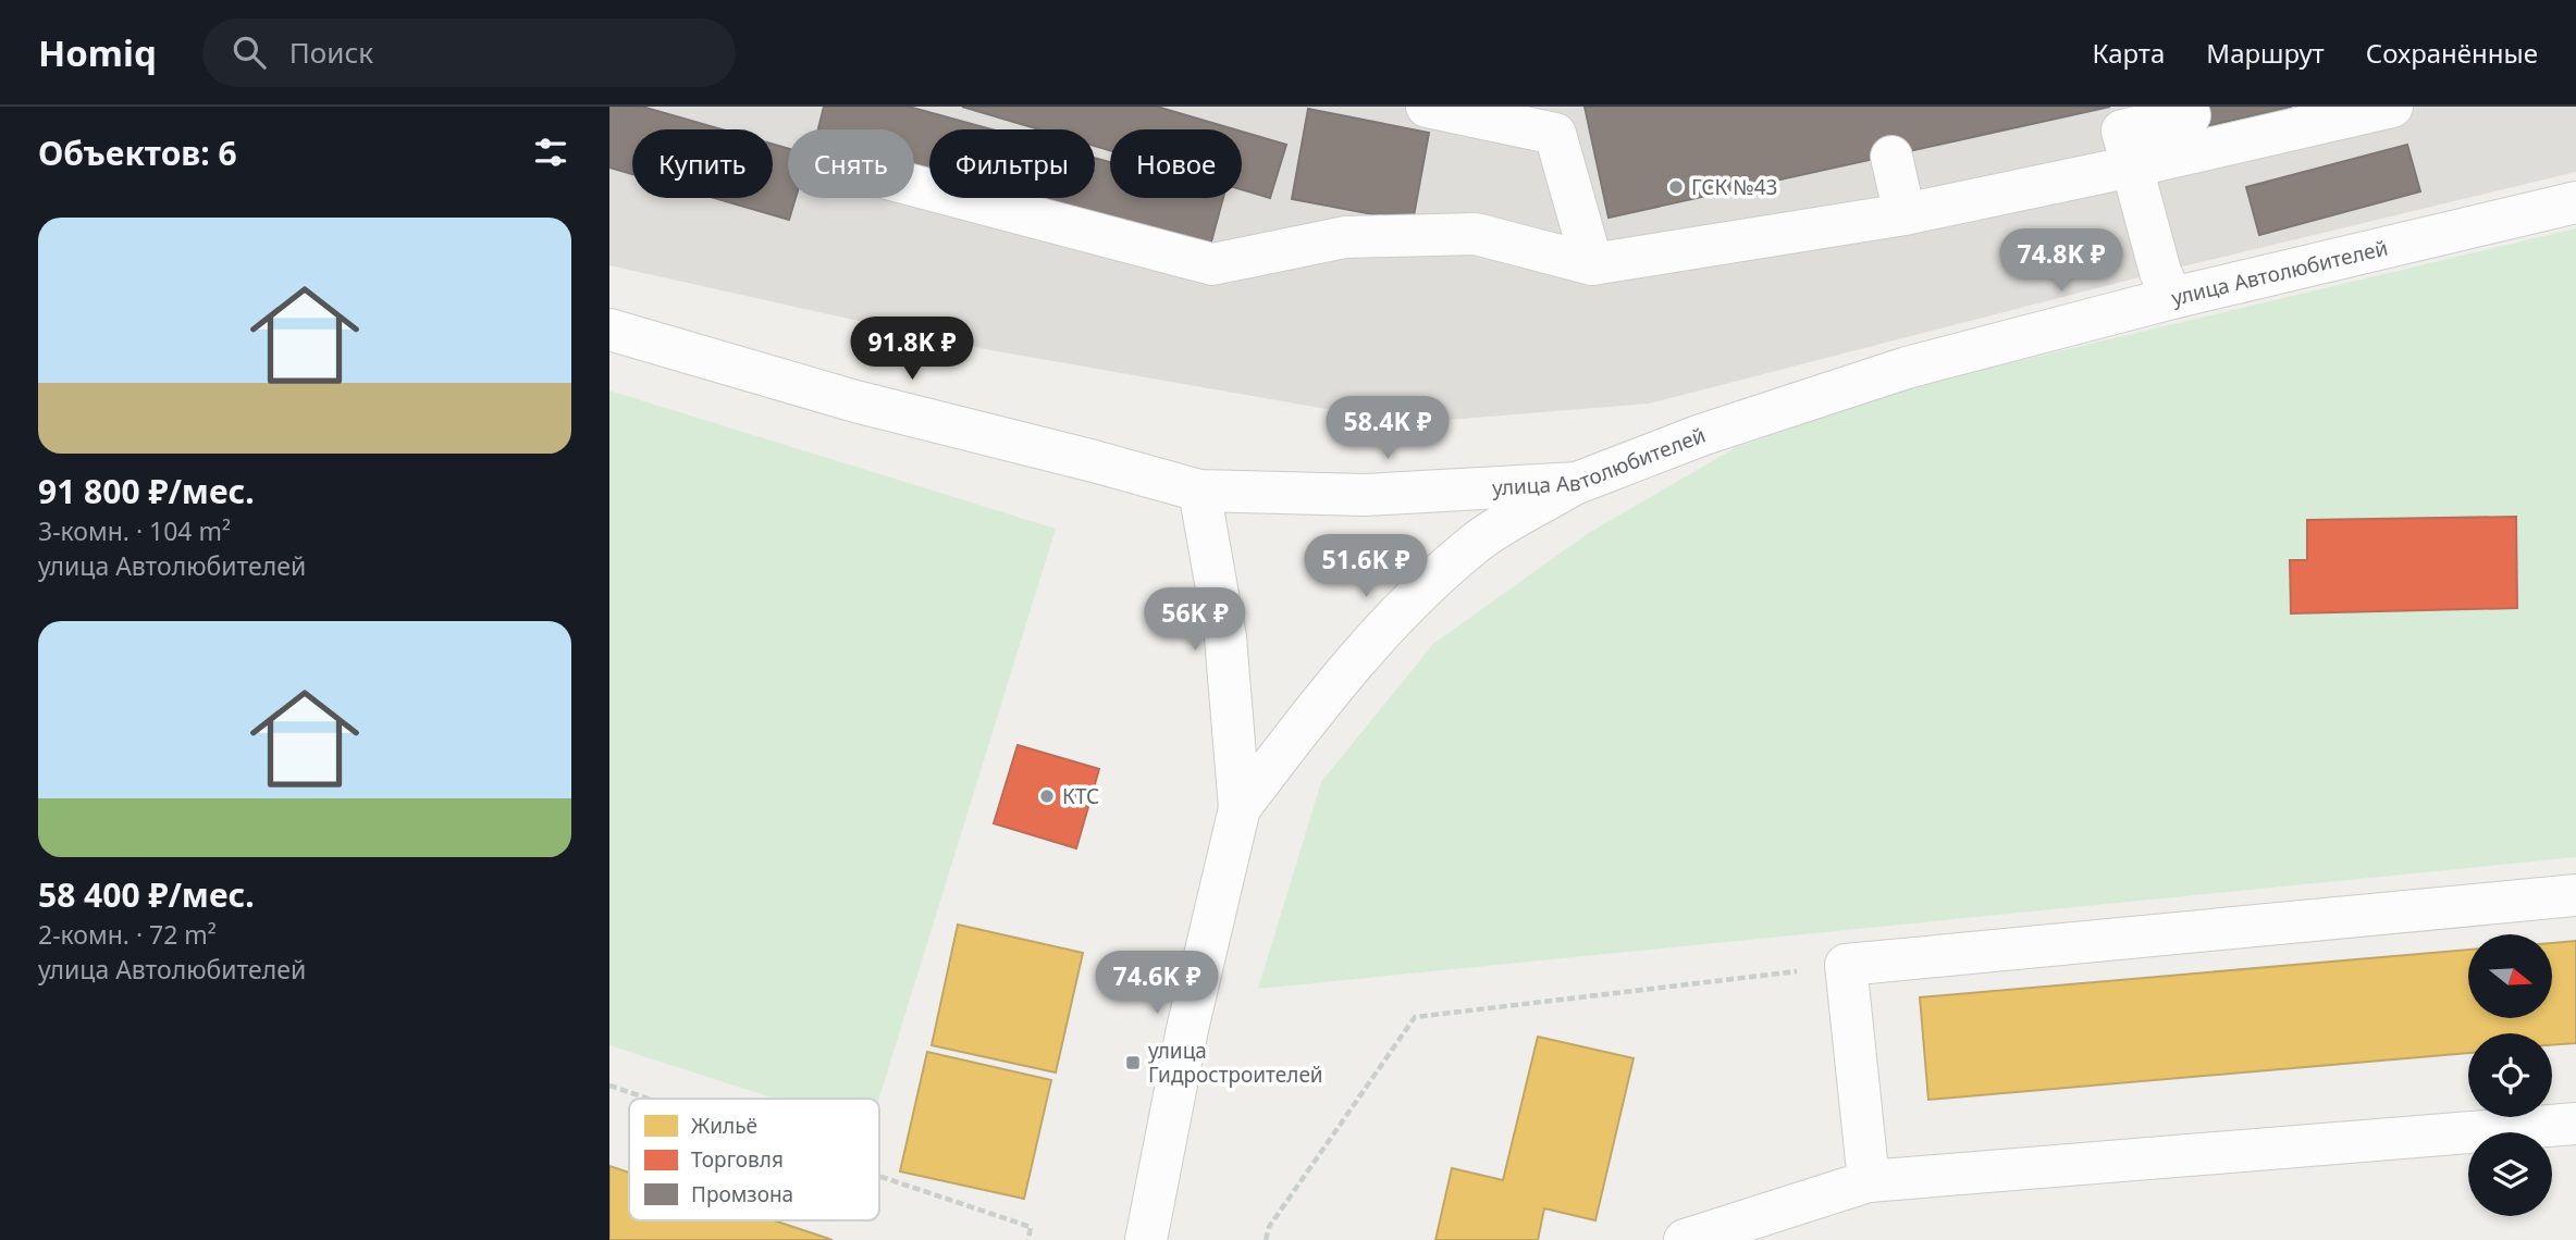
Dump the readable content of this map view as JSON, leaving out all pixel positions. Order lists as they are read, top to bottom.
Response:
{
  "streets": {
    "street": ["улица Автолюбителей"]
  },
  "places": {
    "other": ["ГСК №43", "КТС"],
    "transit": ["улица Гидростроителей"]
  },
  "legend": ["Жильё", "Торговля", "Промзона"],
  "north": "right",
  "page": {
    "header": "Homiq",
    "search": "Поиск",
    "nav": ["Карта", "Маршрут", "Сохранённые"],
    "heading": "Объектов: 6",
    "chip": [
      "Купить",
      "Снять",
      "Фильтры",
      "Новое"
    ],
    "list": [
      {
        "name": "91 800 ₽/мес.",
        "note": "3-комн. · 104 m² · улица Автолюбителей"
      },
      {
        "name": "58 400 ₽/мес.",
        "note": "2-комн. · 72 m² · улица Автолюбителей"
      }
    ],
    "price": [
      "74.8K ₽",
      "91.8K ₽",
      "58.4K ₽",
      "51.6K ₽",
      "56K ₽",
      "74.6K ₽"
    ]
  }
}
